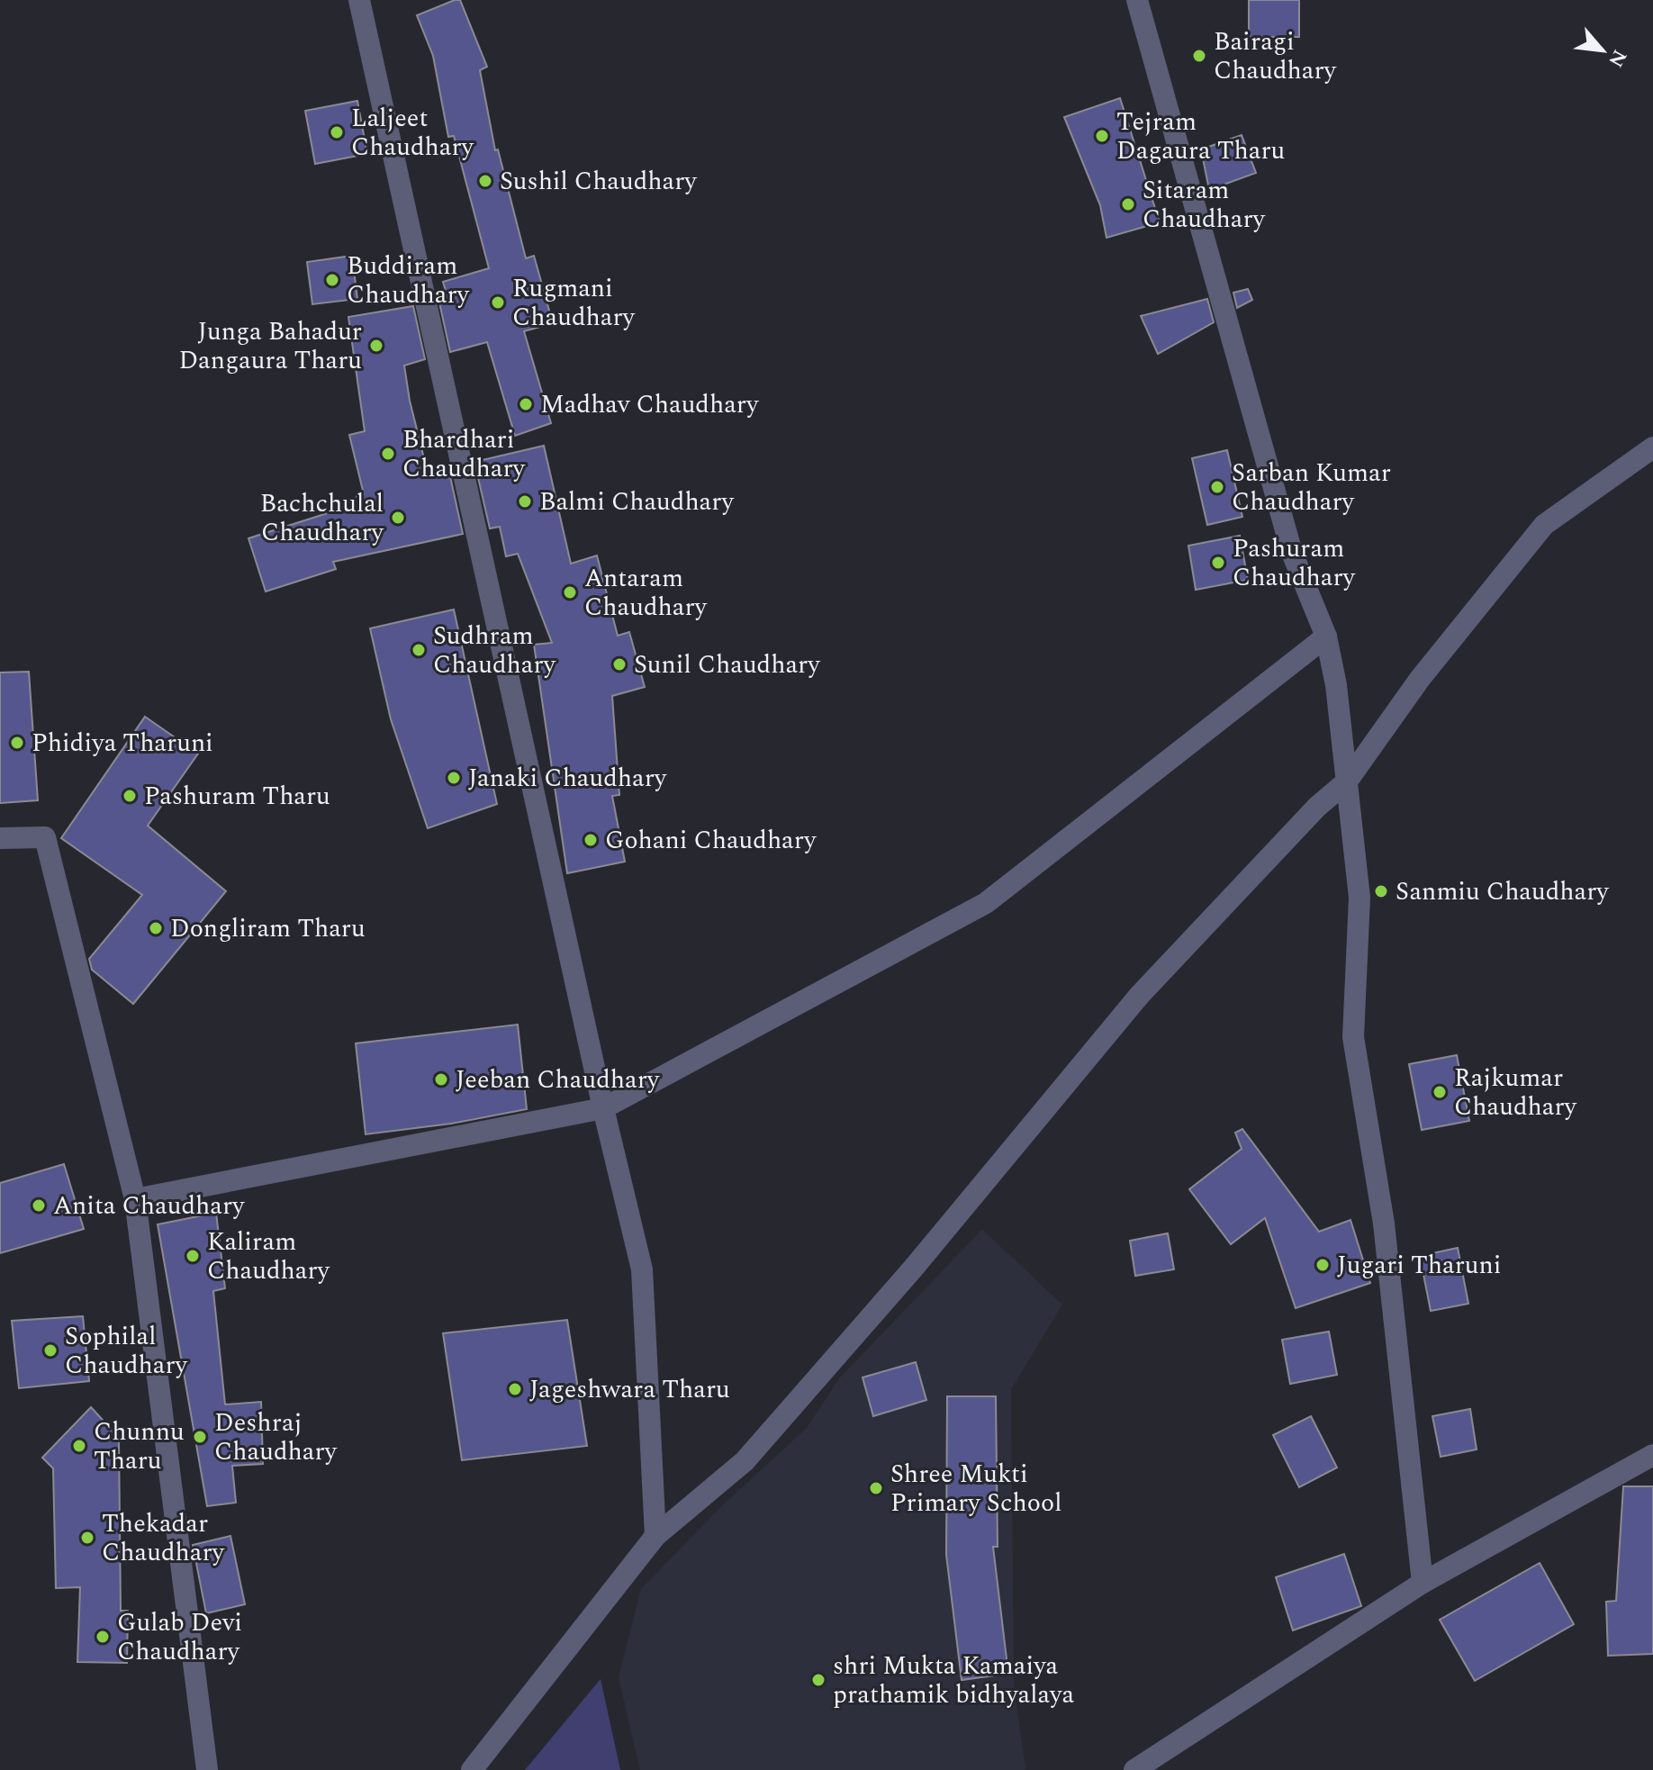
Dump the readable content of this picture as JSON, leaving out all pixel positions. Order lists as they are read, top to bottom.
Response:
{
  "places": [
    "Bairagi Chaudhary",
    "Laljeet Chaudhary",
    "Tejram Dagaura Tharu",
    "Sushil Chaudhary",
    "Sitaram Chaudhary",
    "Buddiram Chaudhary",
    "Rugmani Chaudhary",
    "Junga Bahadur Dangaura Tharu",
    "Madhav Chaudhary",
    "Bhardhari Chaudhary",
    "Sarban Kumar Chaudhary",
    "Balmi Chaudhary",
    "Bachchulal Chaudhary",
    "Pashuram Chaudhary",
    "Antaram Chaudhary",
    "Sudhram Chaudhary",
    "Sunil Chaudhary",
    "Phidiya Tharuni",
    "Janaki Chaudhary",
    "Pashuram Tharu",
    "Gohani Chaudhary",
    "Sanmiu Chaudhary",
    "Dongliram Tharu",
    "Jeeban Chaudhary",
    "Rajkumar Chaudhary",
    "Anita Chaudhary",
    "Kaliram Chaudhary",
    "Jugari Tharuni",
    "Sophilal Chaudhary",
    "Jageshwara Tharu",
    "Deshraj Chaudhary",
    "Chunnu Tharu",
    "Shree Mukti Primary School",
    "Thekadar Chaudhary",
    "Gulab Devi Chaudhary",
    "shri Mukta Kamaiya prathamik bidhyalaya"
  ],
  "north": "bottom right"
}
